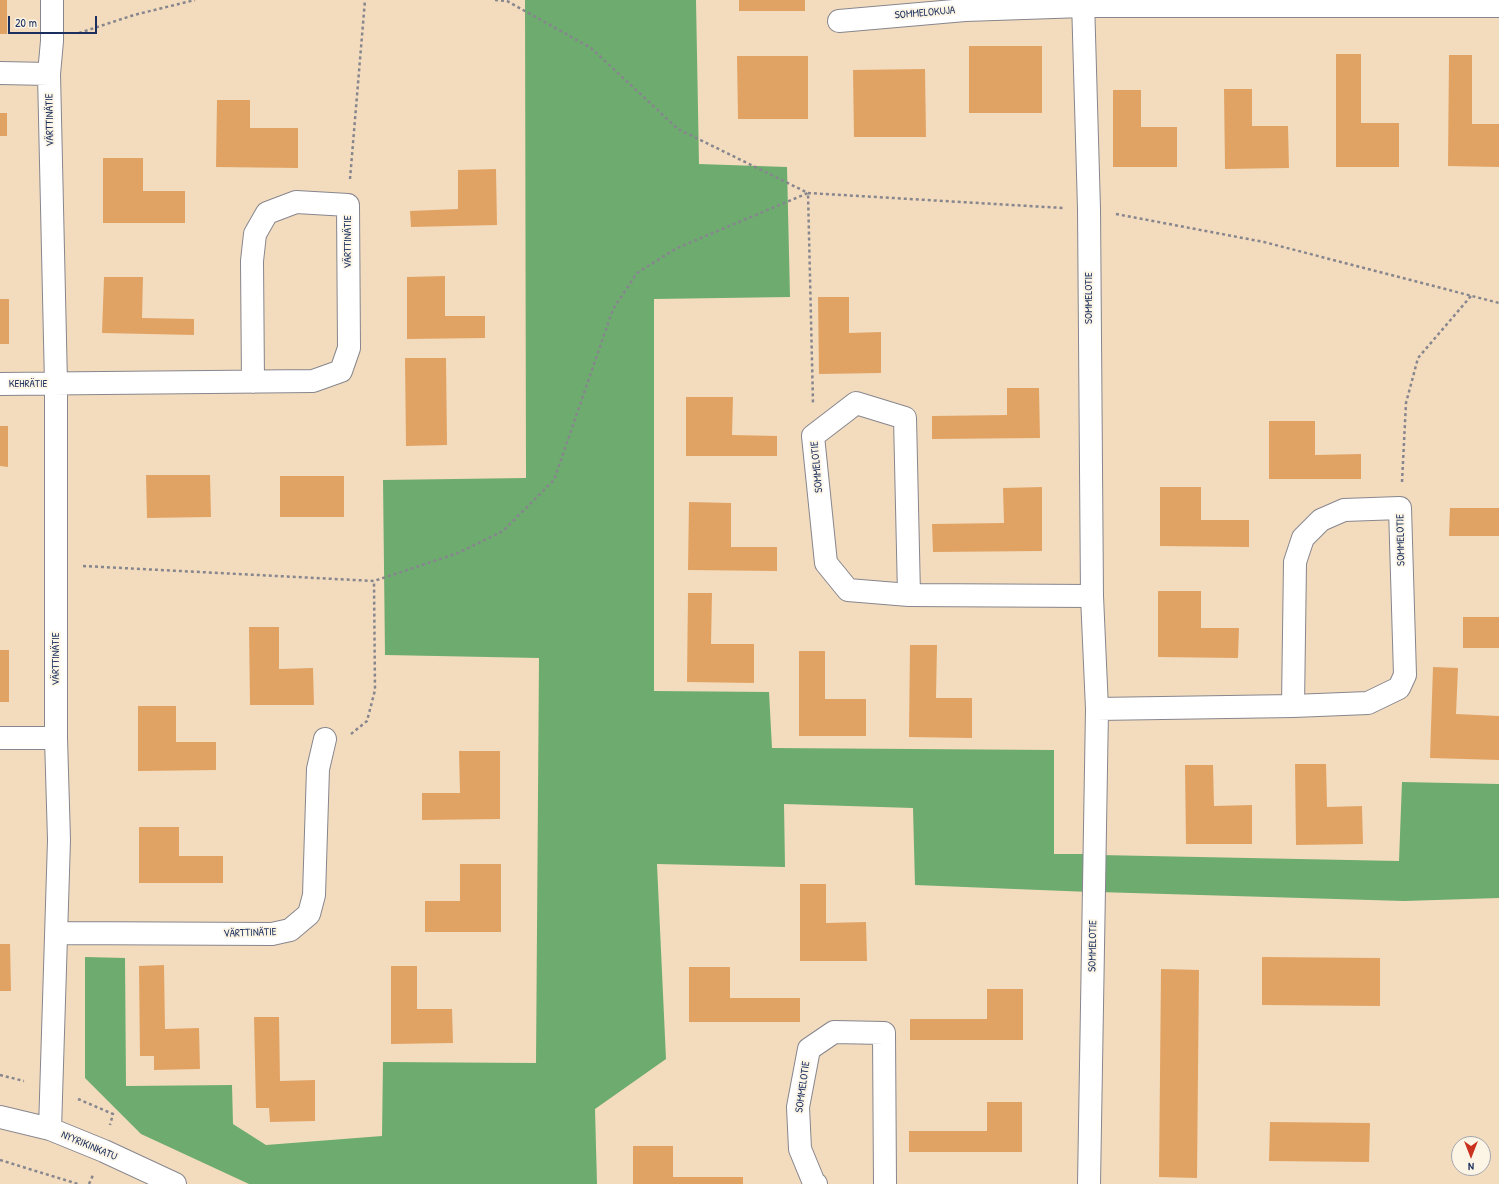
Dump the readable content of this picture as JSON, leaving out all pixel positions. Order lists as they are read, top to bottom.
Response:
{
  "streets": {
    "street": [
      "SOMMELOKUJA",
      "VÄRTTINÄTIE",
      "SOMMELOTIE",
      "KEHRÄTIE",
      "NYYRIKINKATU"
    ]
  },
  "crossings": [
    ["SOMMELOKUJA", "SOMMELOTIE"],
    ["VÄRTTINÄTIE", "KEHRÄTIE"],
    ["VÄRTTINÄTIE", "NYYRIKINKATU"]
  ],
  "scale_bar": "20 m",
  "north": "bottom"
}
